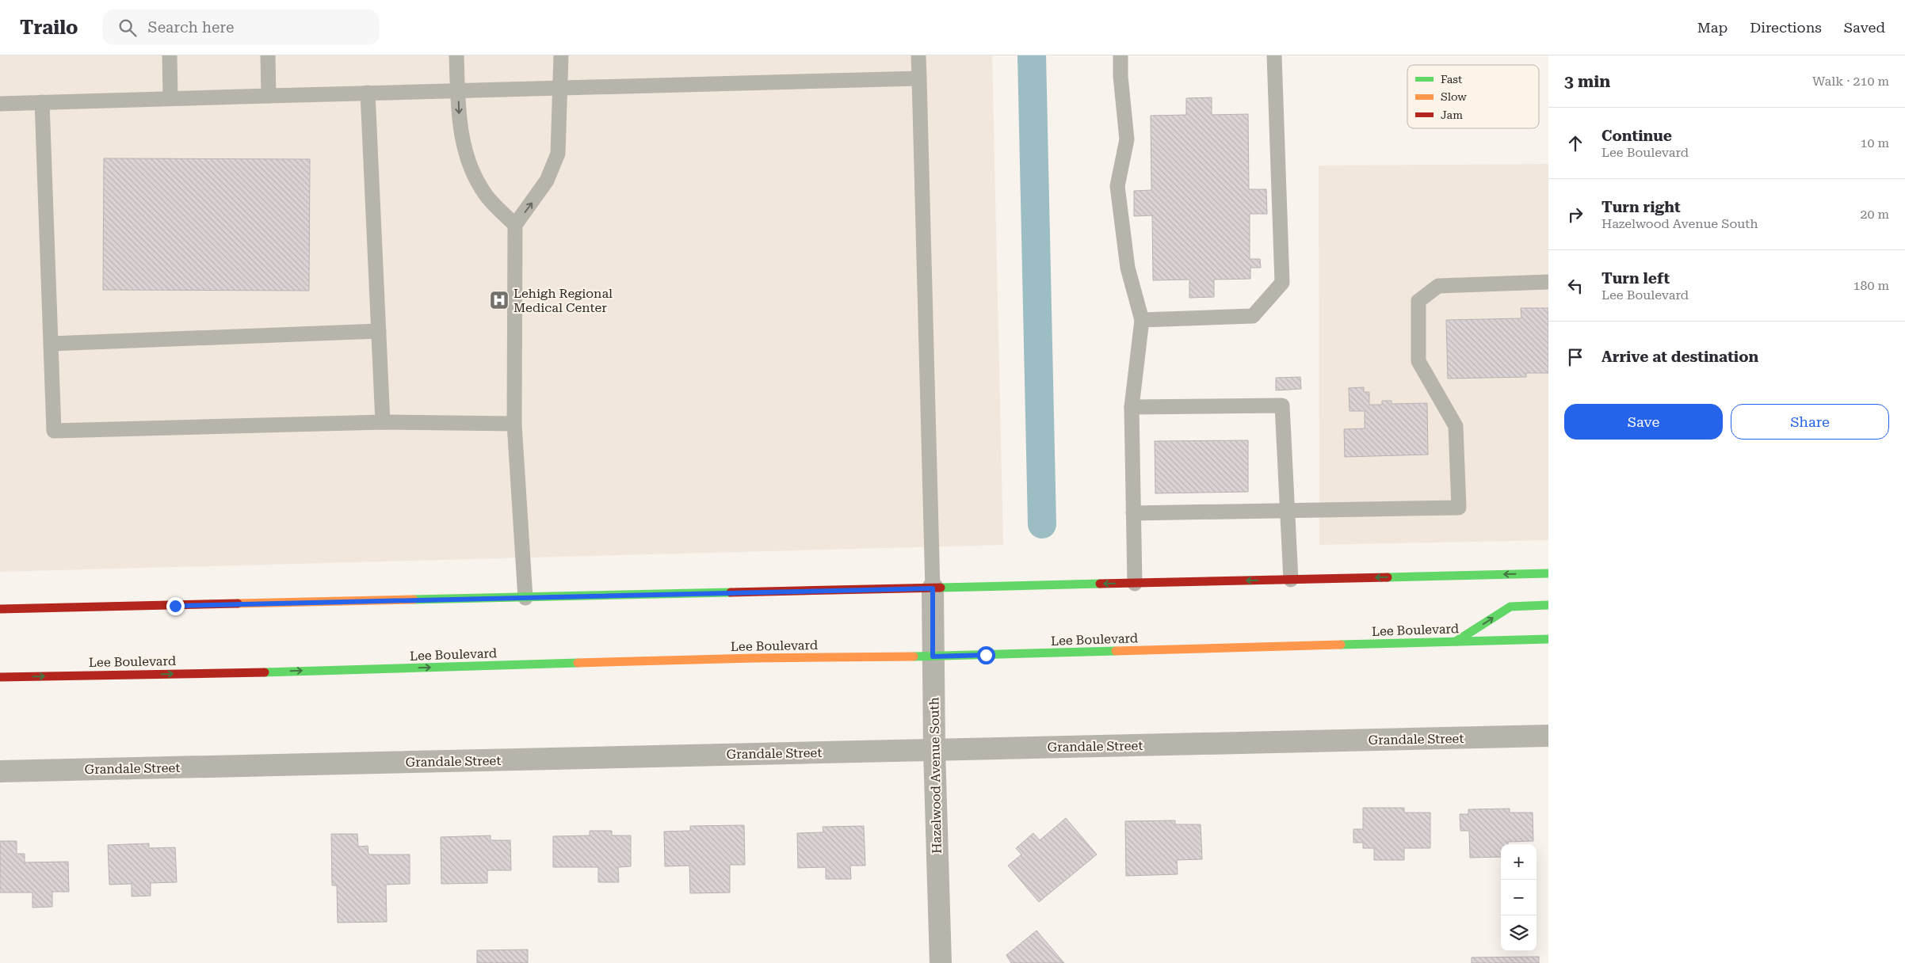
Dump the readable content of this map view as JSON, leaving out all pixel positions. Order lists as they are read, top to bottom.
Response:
{
  "streets": {
    "main road": ["Lee Boulevard"],
    "street": ["Grandale Street", "Hazelwood Avenue South"]
  },
  "crossings": [
    ["Lee Boulevard", "Hazelwood Avenue South"],
    ["Grandale Street", "Hazelwood Avenue South"]
  ],
  "places": {
    "hospital": ["Lehigh Regional Medical Center"]
  },
  "legend": ["Fast", "Slow", "Jam"],
  "page": {
    "header": "Trailo",
    "search": "Search here",
    "nav": ["Map", "Directions", "Saved"],
    "heading": ["3 min", "Walk · 210 m"],
    "list": [
      ["Continue", "Lee Boulevard", "10 m"],
      ["Turn right", "Hazelwood Avenue South", "20 m"],
      ["Turn left", "Lee Boulevard", "180 m"],
      "Arrive at destination"
    ],
    "buttons": ["Save", "Share"],
    "map_buttons": ["+", "−"]
  }
}
